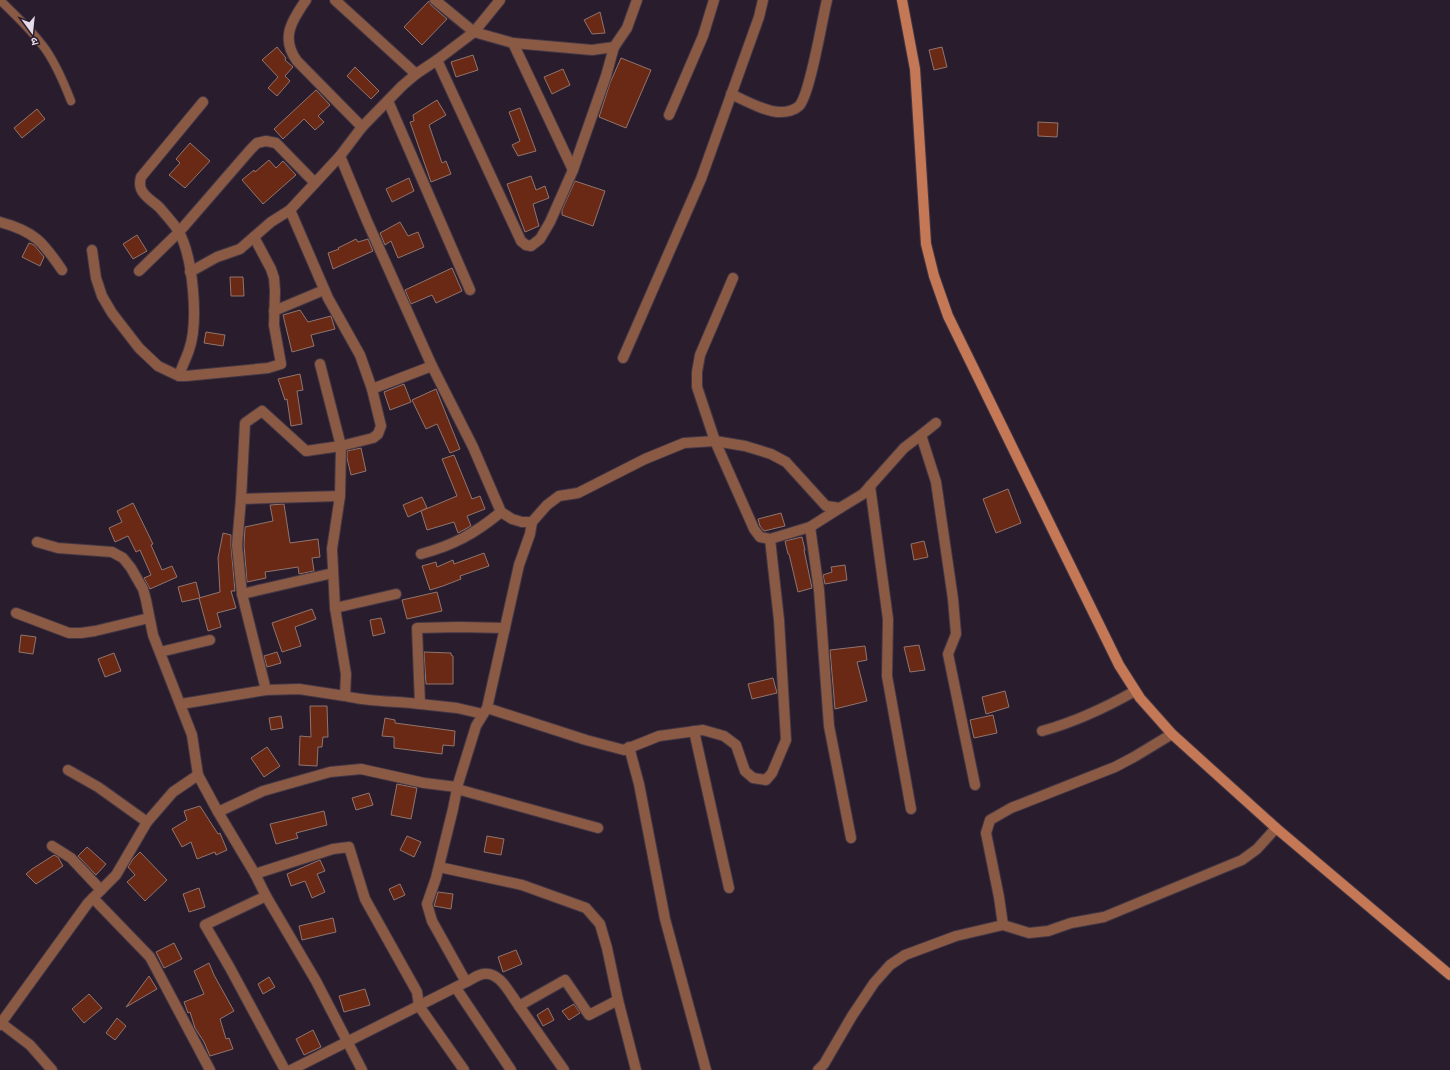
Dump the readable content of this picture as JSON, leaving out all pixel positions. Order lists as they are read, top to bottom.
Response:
{
  "north": "bottom"
}
